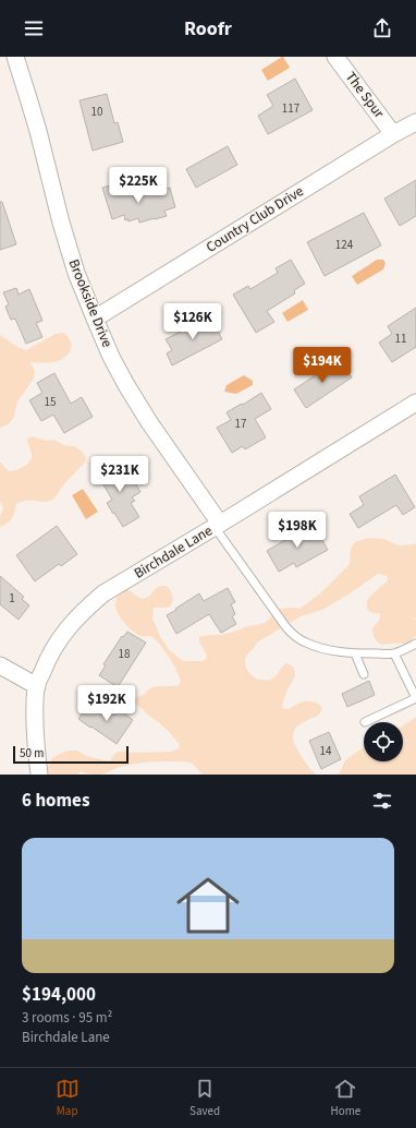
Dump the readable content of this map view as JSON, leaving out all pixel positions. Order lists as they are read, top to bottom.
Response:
{
  "streets": {
    "street": [
      "The Spur",
      "Country Club Drive",
      "Brookside Drive",
      "Birchdale Lane"
    ]
  },
  "crossings": [
    ["The Spur", "Country Club Drive"],
    ["Country Club Drive", "Brookside Drive"],
    ["Brookside Drive", "Birchdale Lane"]
  ],
  "house_numbers": [
    "117",
    "10",
    "124",
    "11",
    "15",
    "17",
    "1",
    "18",
    "14"
  ],
  "scale_bar": "50 m",
  "page": {
    "header": "Roofr",
    "price": [
      "$225K",
      "$126K",
      "$194K",
      "$231K",
      "$198K",
      "$192K"
    ],
    "scale": "50 m",
    "heading": "6 homes",
    "list": [
      {
        "name": "$194,000",
        "note": "3 rooms · 95 m² · Birchdale Lane"
      }
    ],
    "tabs": ["Map", "Saved", "Home"]
  }
}
